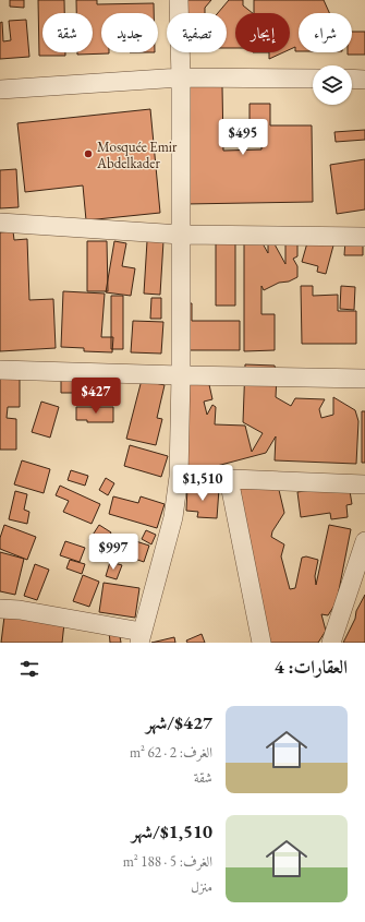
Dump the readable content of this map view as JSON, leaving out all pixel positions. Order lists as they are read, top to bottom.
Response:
{
  "places": ["Mosquée Emir Abdelkader"],
  "page": {
    "chip": [
      "شراء",
      "إيجار",
      "تصفية",
      "جديد",
      "شقة"
    ],
    "price": [
      "$495",
      "$427",
      "$1,510",
      "$997"
    ],
    "heading": "العقارات: 4",
    "list": [
      {
        "name": "$427/شهر",
        "note": "الغرف: 2 · 62 m² · شقة"
      },
      {
        "name": "$1,510/شهر",
        "note": "الغرف: 5 · 188 m² · منزل"
      }
    ]
  }
}
